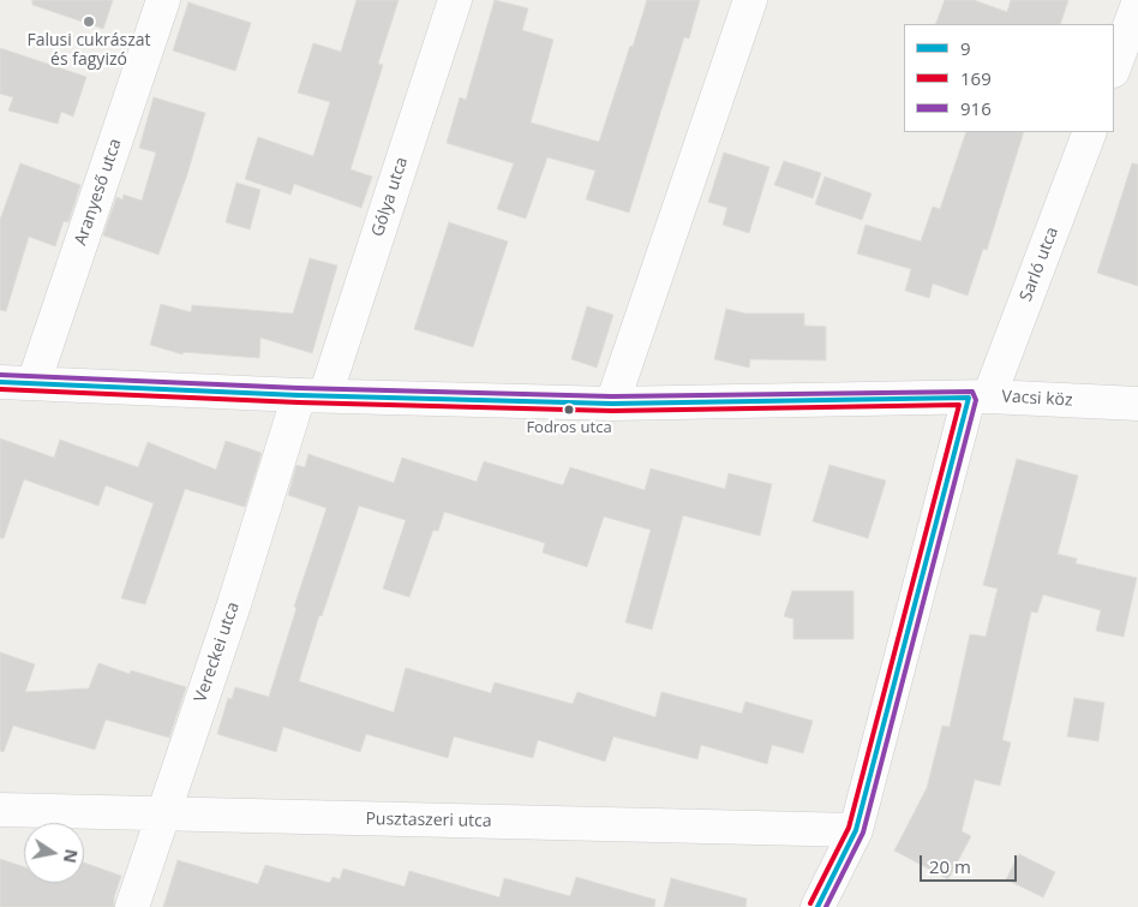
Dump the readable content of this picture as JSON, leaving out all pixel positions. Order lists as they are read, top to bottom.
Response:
{
  "streets": {
    "street": [
      "Aranyeső utca",
      "Gólya utca",
      "Sarló utca",
      "Vacsi köz",
      "Vereckei utca",
      "Pusztaszeri utca"
    ]
  },
  "crossings": [
    ["Aranyeső utca", "Vacsi köz"],
    ["Gólya utca", "Vacsi köz"],
    ["Gólya utca", "Vereckei utca"],
    ["Sarló utca", "Vacsi köz"],
    ["Sarló utca", "Pusztaszeri utca"],
    ["Vacsi köz", "Vereckei utca"],
    ["Vereckei utca", "Pusztaszeri utca"]
  ],
  "places": ["Falusi cukrászat és fagyizó", "Fodros utca"],
  "lines": ["transit line 916", "transit line 9", "transit line 169"],
  "legend": ["9", "169", "916"],
  "scale_bar": "20 m",
  "north": "right"
}
